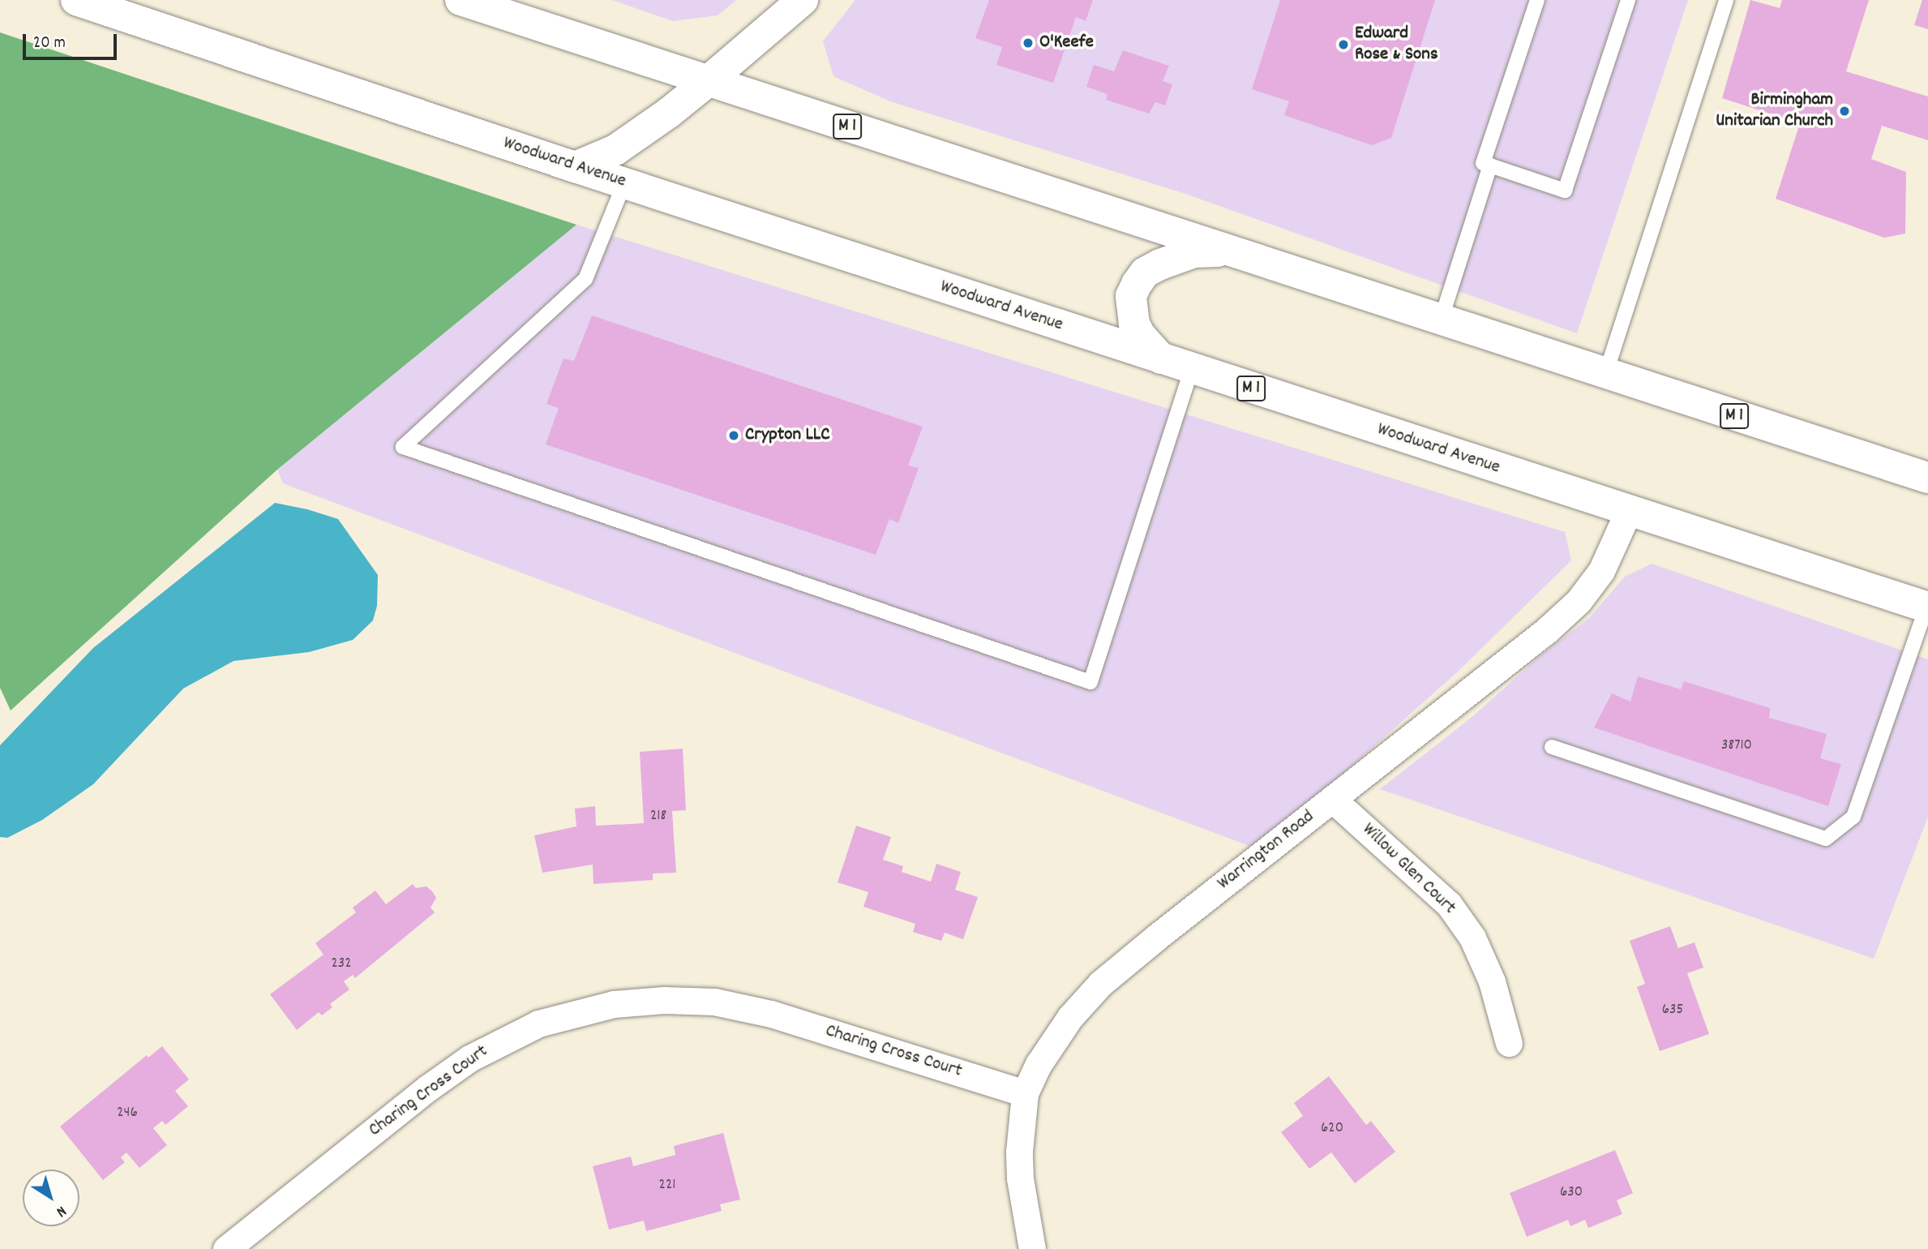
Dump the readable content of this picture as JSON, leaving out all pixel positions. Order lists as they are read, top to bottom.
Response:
{
  "streets": {
    "main road": ["M 1", "Woodward Avenue"],
    "street": ["Warrington Road", "Willow Glen Court", "Charing Cross Court"]
  },
  "crossings": [
    ["Woodward Avenue", "Warrington Road"],
    ["Warrington Road", "Willow Glen Court"],
    ["Warrington Road", "Charing Cross Court"]
  ],
  "places": [
    "O'Keefe",
    "Edward Rose & Sons",
    "Birmingham Unitarian Church",
    "Crypton LLC"
  ],
  "house_numbers": [
    "38710",
    "218",
    "232",
    "635",
    "246",
    "620",
    "221",
    "630"
  ],
  "scale_bar": "20 m",
  "north": "bottom right"
}
